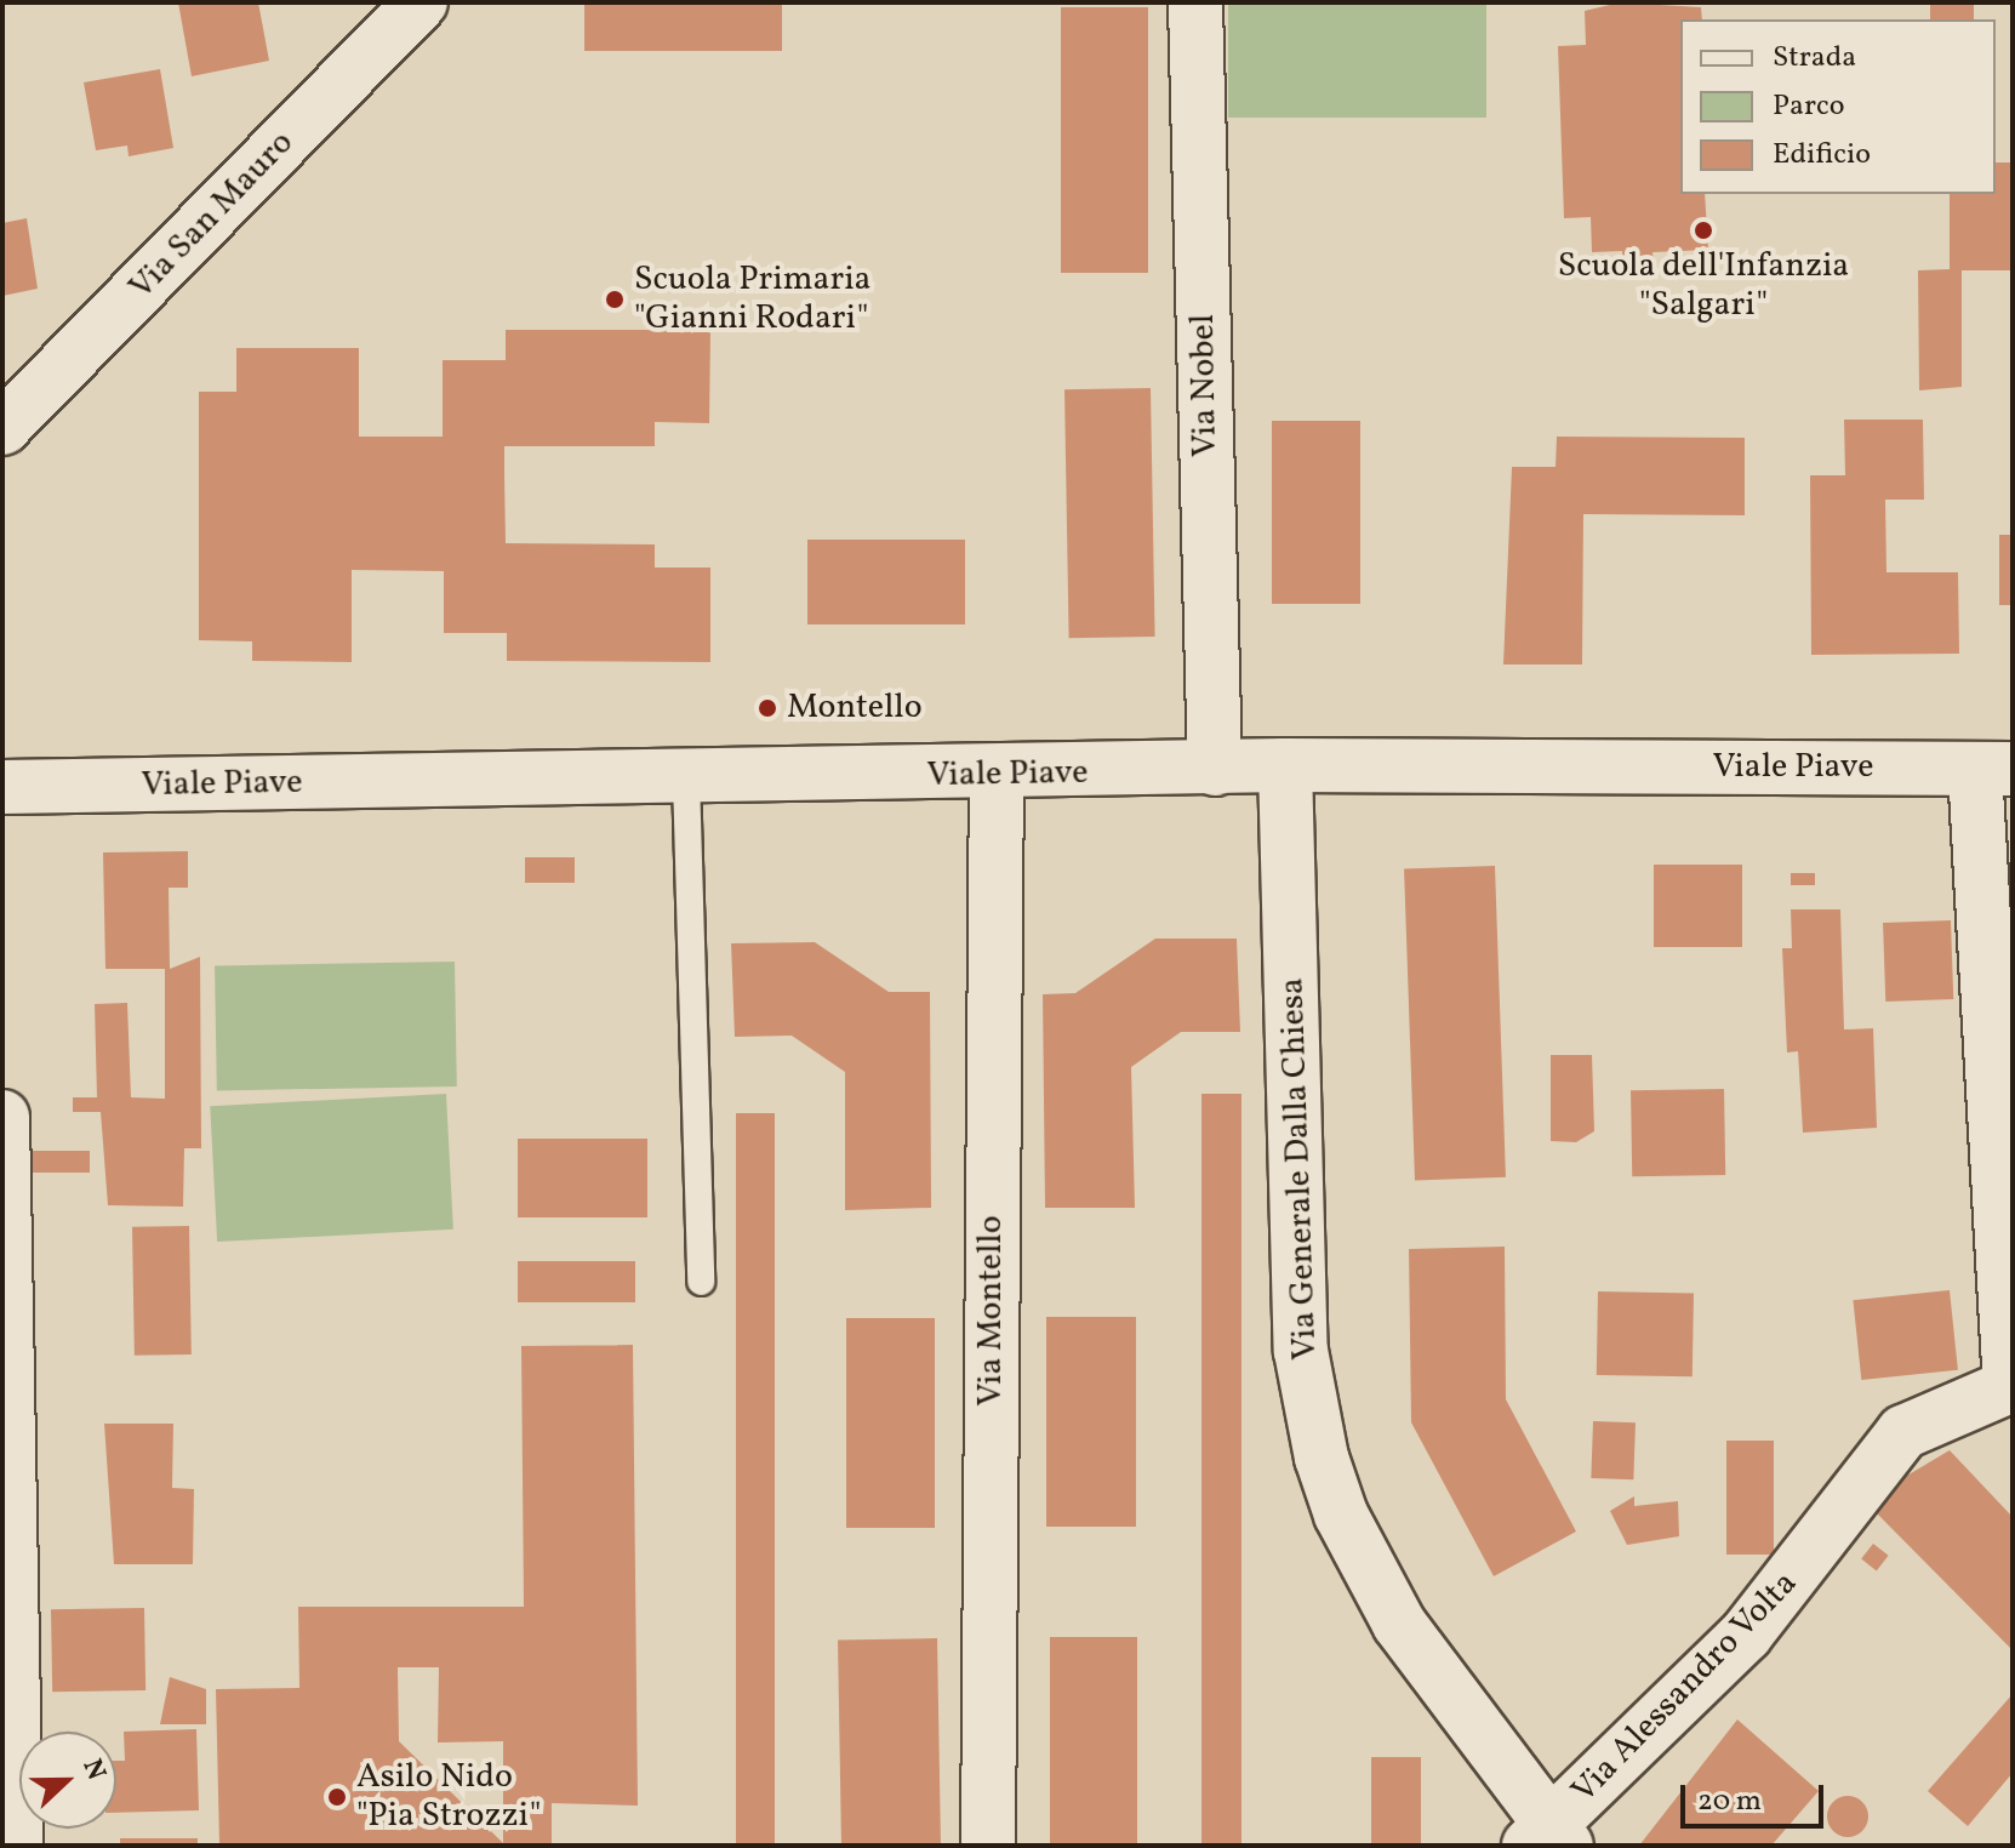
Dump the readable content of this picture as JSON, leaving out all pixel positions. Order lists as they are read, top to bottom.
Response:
{
  "streets": {
    "street": [
      "Via San Mauro",
      "Via Nobel",
      "Viale Piave",
      "Via Generale Dalla Chiesa",
      "Via Montello",
      "Via Alessandro Volta"
    ]
  },
  "crossings": [
    ["Via Nobel", "Viale Piave"],
    ["Viale Piave", "Via Generale Dalla Chiesa"],
    ["Viale Piave", "Via Montello"],
    ["Via Generale Dalla Chiesa", "Via Alessandro Volta"]
  ],
  "places": [
    "Scuola dell'Infanzia \"Salgari\"",
    "Scuola Primaria \"Gianni Rodari\"",
    "Montello",
    "Asilo Nido \"Pia Strozzi\""
  ],
  "legend": ["Strada", "Parco", "Edificio"],
  "scale_bar": "20 m",
  "north": "right"
}
